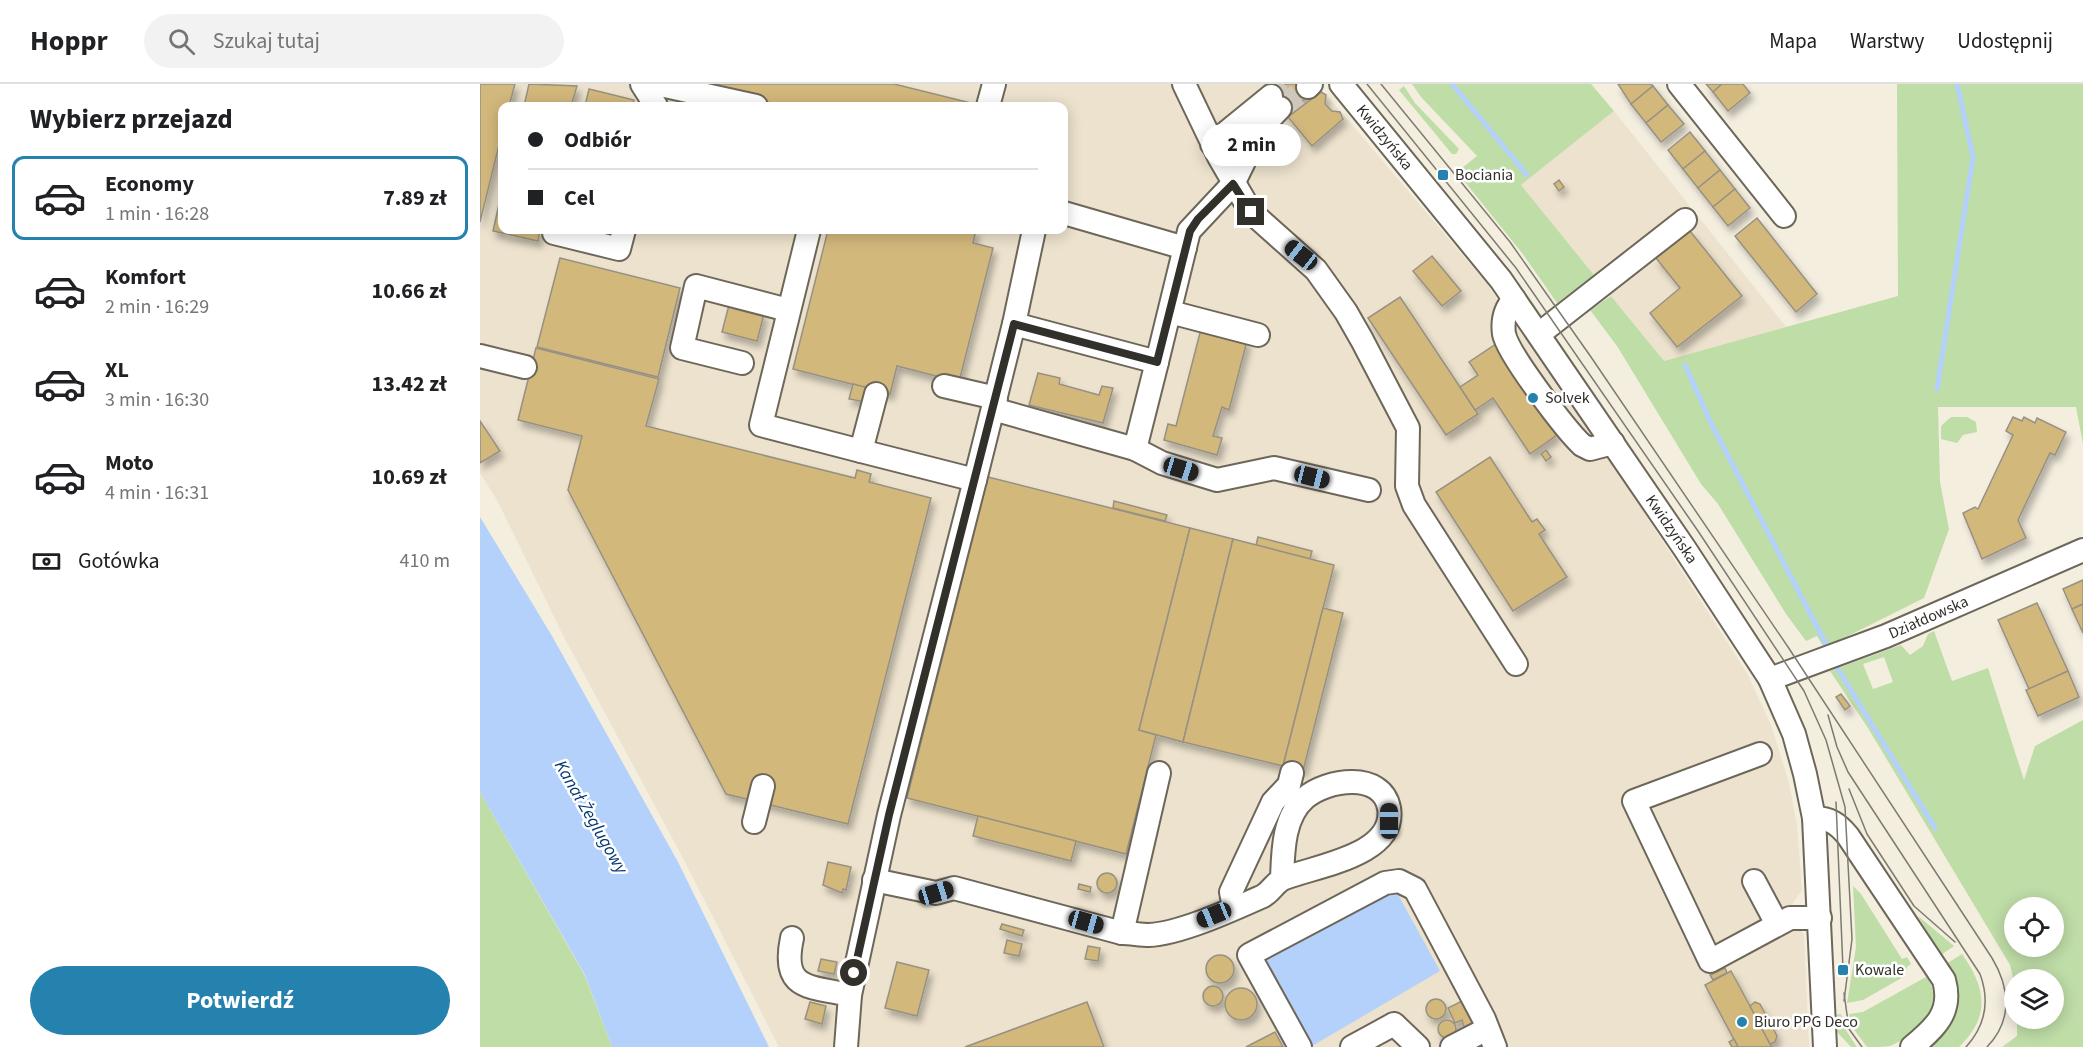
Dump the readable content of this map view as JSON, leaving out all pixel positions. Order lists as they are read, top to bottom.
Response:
{
  "streets": {
    "street": ["Kwidzyńska", "Działdowska"]
  },
  "crossings": [
    ["Kwidzyńska", "Działdowska"]
  ],
  "water": ["Kanał Żeglugowy"],
  "places": {
    "transit": ["Bociania", "Kowale"],
    "other": ["Solvek", "Biuro PPG Deco"]
  },
  "page": {
    "header": "Hoppr",
    "search": "Szukaj tutaj",
    "nav": ["Mapa", "Warstwy", "Udostępnij"],
    "heading": "Wybierz przejazd",
    "banner": ["Odbiór", "Cel"],
    "bubble": "2 min",
    "list": [
      {
        "name": "Economy",
        "note": "1 min · 16:28",
        "value": "7.89 zł"
      },
      {
        "name": "Komfort",
        "note": "2 min · 16:29",
        "value": "10.66 zł"
      },
      {
        "name": "XL",
        "note": "3 min · 16:30",
        "value": "13.42 zł"
      },
      {
        "name": "Moto",
        "note": "4 min · 16:31",
        "value": "10.69 zł"
      }
    ],
    "pay": ["Gotówka", "410 m"],
    "buttons": "Potwierdź"
  }
}
